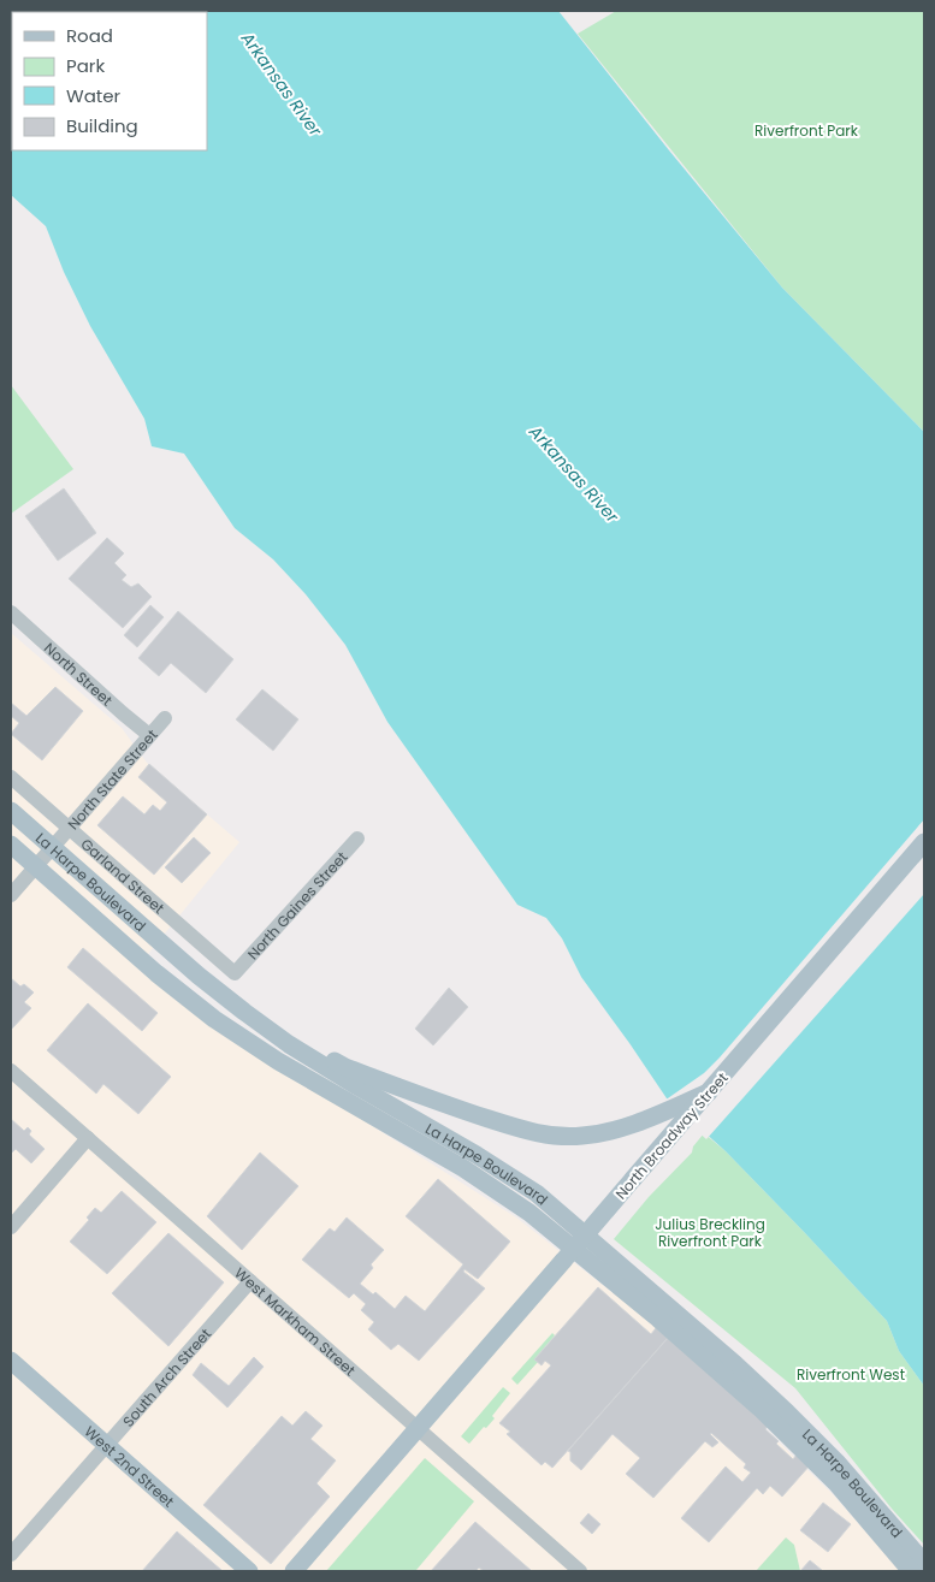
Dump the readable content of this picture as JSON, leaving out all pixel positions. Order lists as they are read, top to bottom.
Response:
{
  "streets": {
    "main road": ["La Harpe Boulevard", "North Broadway Street", "West 2nd Street"],
    "street": [
      "North Street",
      "North State Street",
      "Garland Street",
      "North Gaines Street",
      "West Markham Street",
      "South Arch Street"
    ]
  },
  "crossings": [
    ["North Street", "North State Street"],
    ["North State Street", "Garland Street"],
    ["North State Street", "La Harpe Boulevard"],
    ["Garland Street", "North Gaines Street"],
    ["North Broadway Street", "West Markham Street"],
    ["West Markham Street", "South Arch Street"],
    ["South Arch Street", "West 2nd Street"]
  ],
  "water": ["Arkansas River"],
  "parks": ["Riverfront Park", "Julius Breckling Riverfront Park", "Riverfront West"],
  "legend": [
    "Road",
    "Park",
    "Water",
    "Building"
  ]
}
